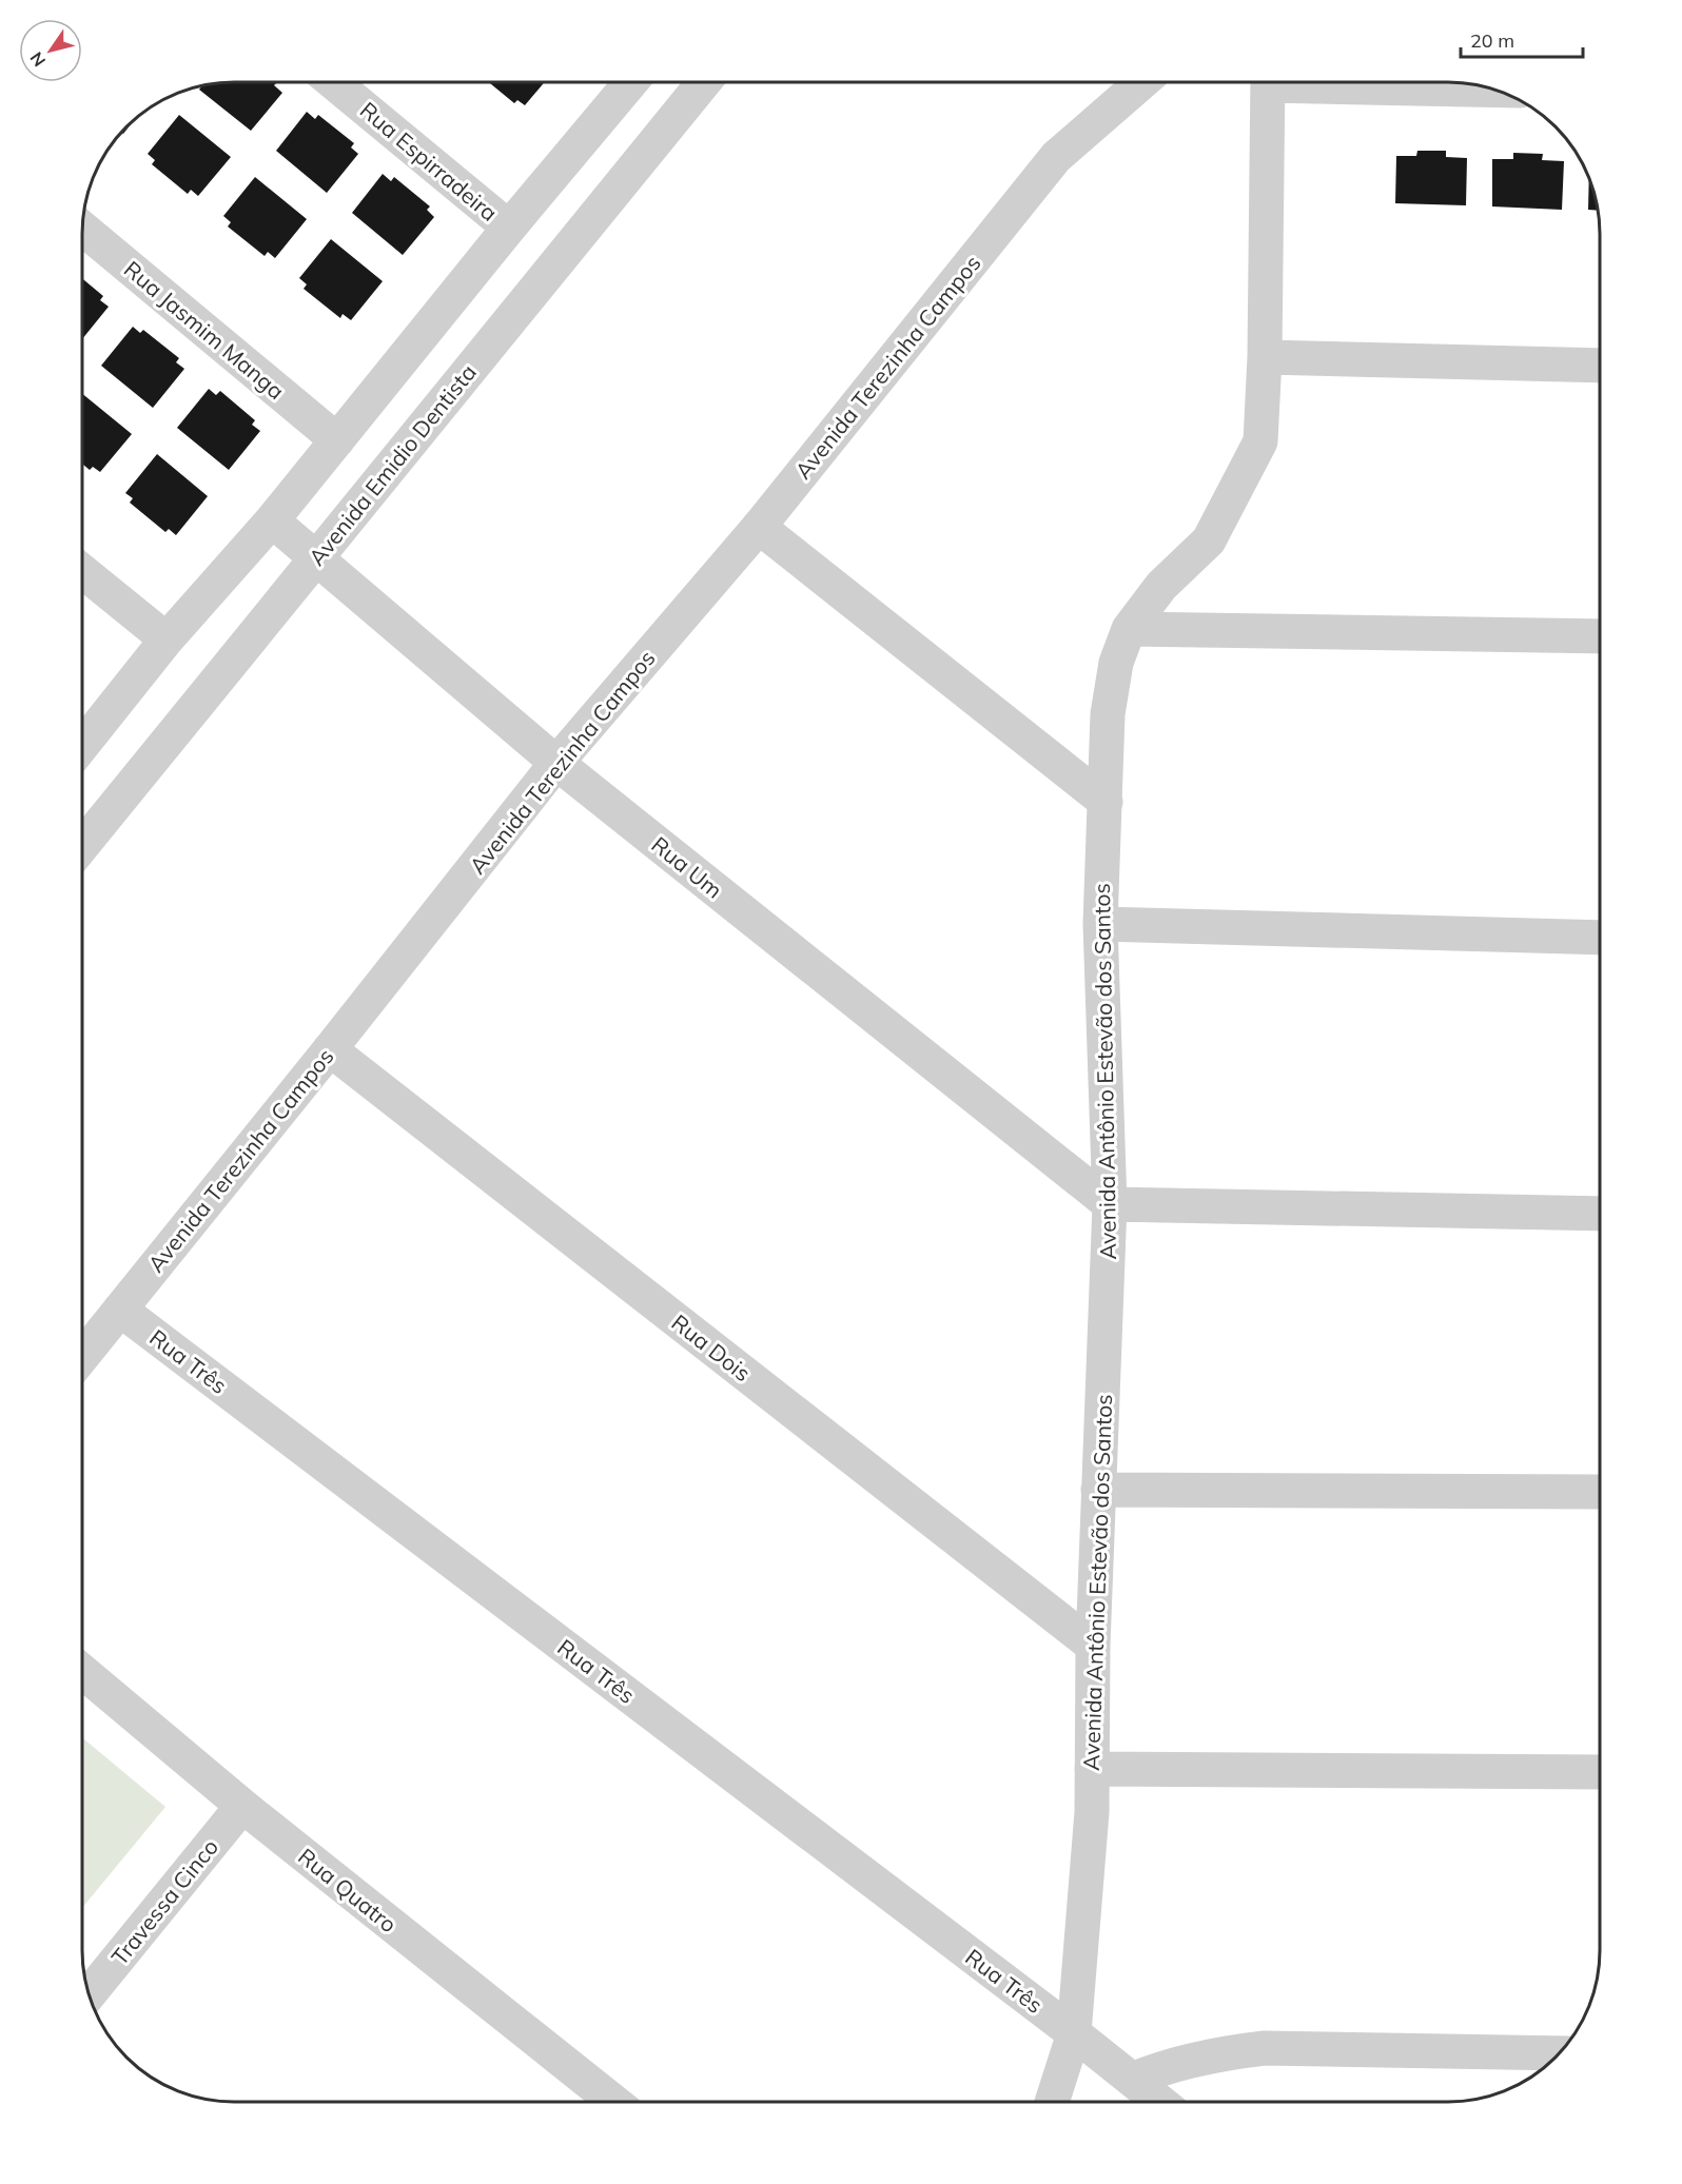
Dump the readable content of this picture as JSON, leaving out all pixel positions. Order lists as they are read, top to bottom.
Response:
{
  "streets": {
    "street": [
      "Rua Espirradeira",
      "Rua Jasmim Manga",
      "Avenida Terezinha Campos",
      "Avenida Emidio Dentista",
      "Rua Um",
      "Avenida Antônio Estevão dos Santos",
      "Rua Dois",
      "Rua Três",
      "Rua Quatro",
      "Travessa Cinco"
    ]
  },
  "crossings": [
    ["Avenida Terezinha Campos", "Rua Um"],
    ["Avenida Terezinha Campos", "Rua Dois"],
    ["Avenida Terezinha Campos", "Rua Três"],
    ["Avenida Emidio Dentista", "Rua Um"],
    ["Rua Um", "Avenida Antônio Estevão dos Santos"],
    ["Avenida Antônio Estevão dos Santos", "Rua Dois"],
    ["Avenida Antônio Estevão dos Santos", "Rua Três"],
    ["Rua Quatro", "Travessa Cinco"]
  ],
  "scale_bar": "20 m",
  "north": "bottom left"
}
